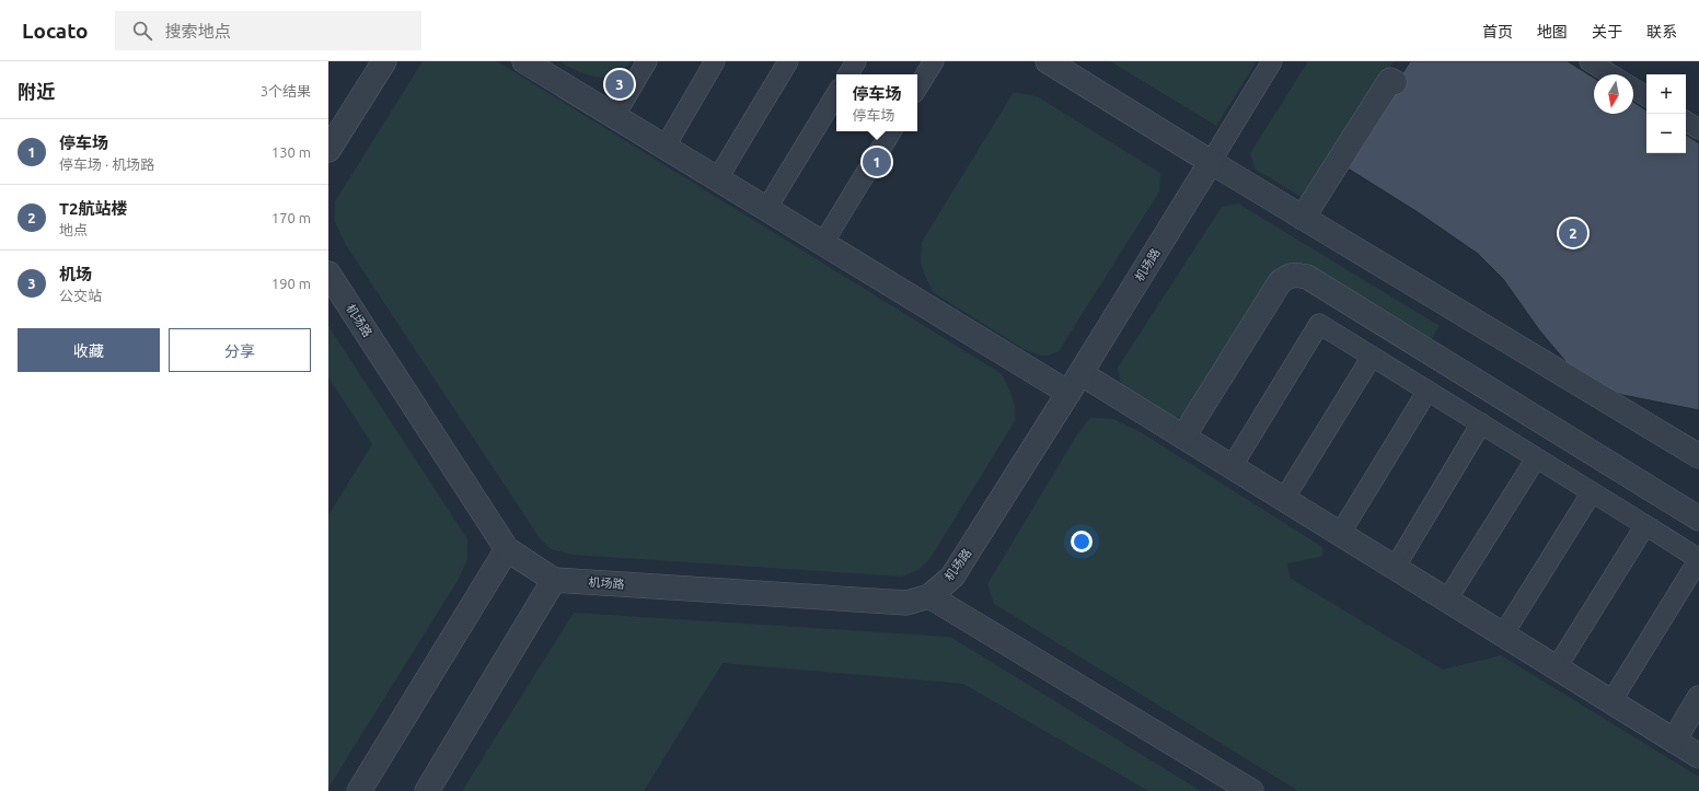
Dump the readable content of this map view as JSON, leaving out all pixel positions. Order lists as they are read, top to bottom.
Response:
{
  "streets": {
    "street": ["机场路"]
  },
  "north": "bottom",
  "page": {
    "header": "Locato",
    "search": "搜索地点",
    "nav": [
      "首页",
      "地图",
      "关于",
      "联系"
    ],
    "heading": ["附近", "3个结果"],
    "pins": ["3", "1", "2"],
    "map_buttons": ["+", "−"],
    "popup": ["停车场", "停车场"],
    "list": [
      {
        "mark": "1",
        "name": "停车场",
        "note": "停车场 · 机场路",
        "value": "130 m"
      },
      {
        "mark": "2",
        "name": "T2航站楼",
        "note": "地点",
        "value": "170 m"
      },
      {
        "mark": "3",
        "name": "机场",
        "note": "公交站",
        "value": "190 m"
      }
    ],
    "buttons": ["收藏", "分享"]
  }
}
